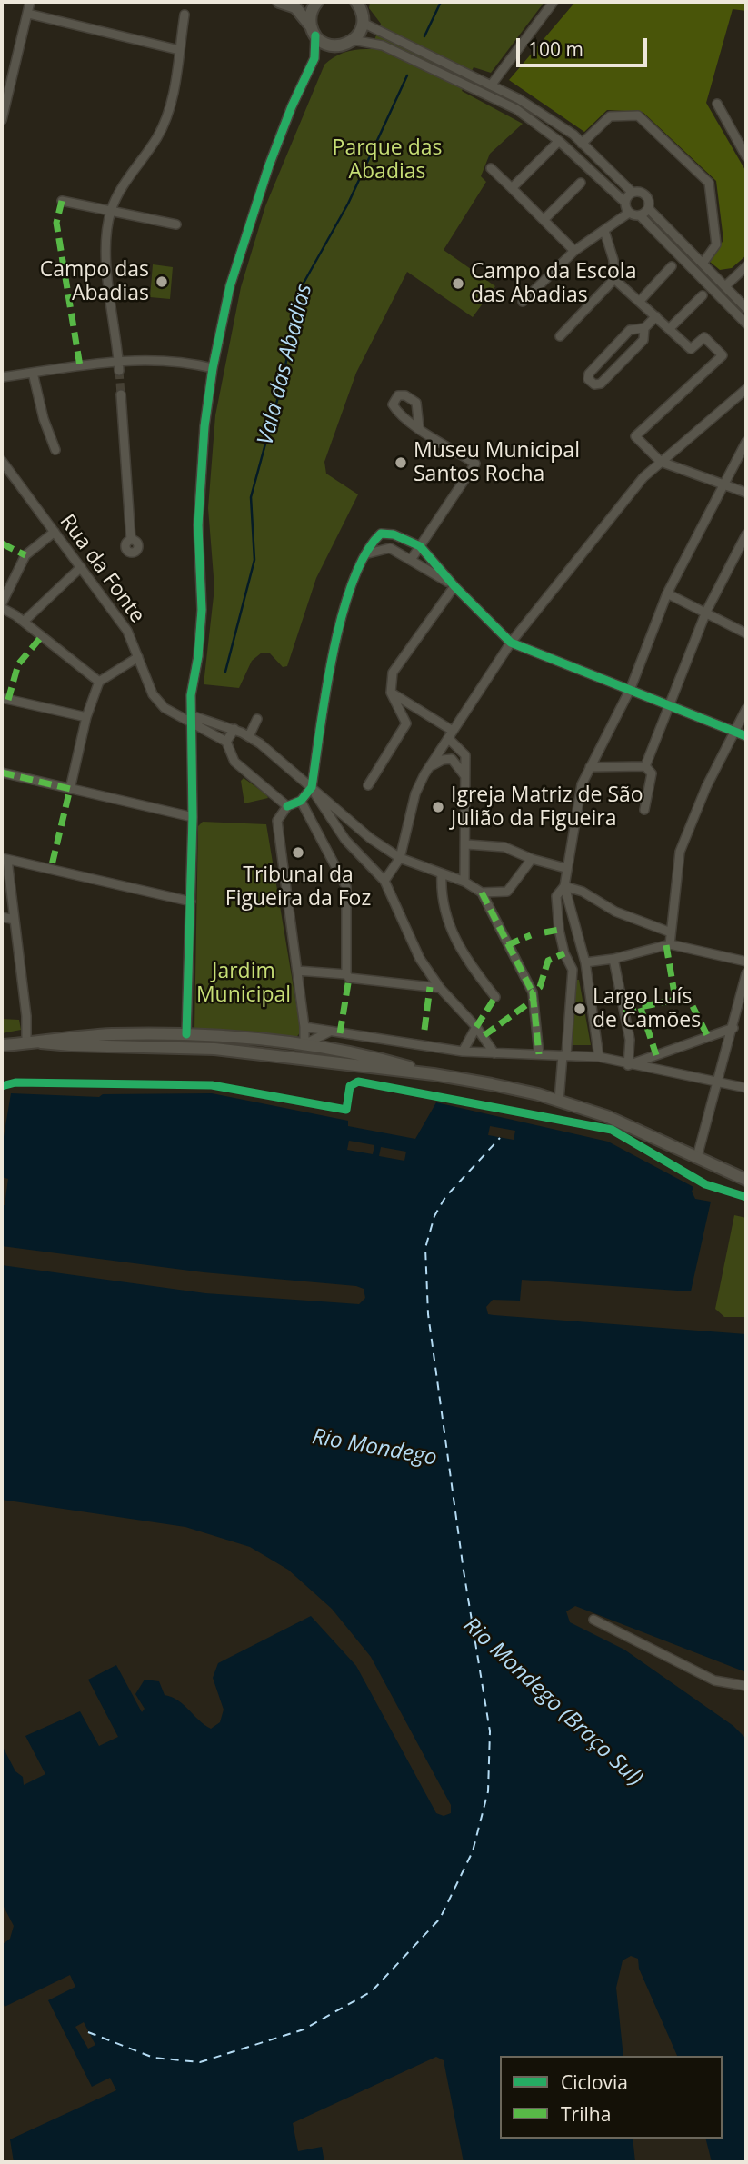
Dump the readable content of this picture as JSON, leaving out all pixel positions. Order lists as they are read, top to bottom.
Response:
{
  "streets": {
    "street": ["Rua da Fonte"]
  },
  "water": ["Vala das Abadias", "Rio Mondego", "Rio Mondego (Braço Sul)"],
  "parks": ["Parque das Abadias", "Jardim Municipal"],
  "places": [
    "Campo das Abadias",
    "Campo da Escola das Abadias",
    "Museu Municipal Santos Rocha",
    "Igreja Matriz de São Julião da Figueira",
    "Tribunal da Figueira da Foz",
    "Largo Luís de Camões"
  ],
  "legend": ["Ciclovia", "Trilha"],
  "scale_bar": "100 m"
}
